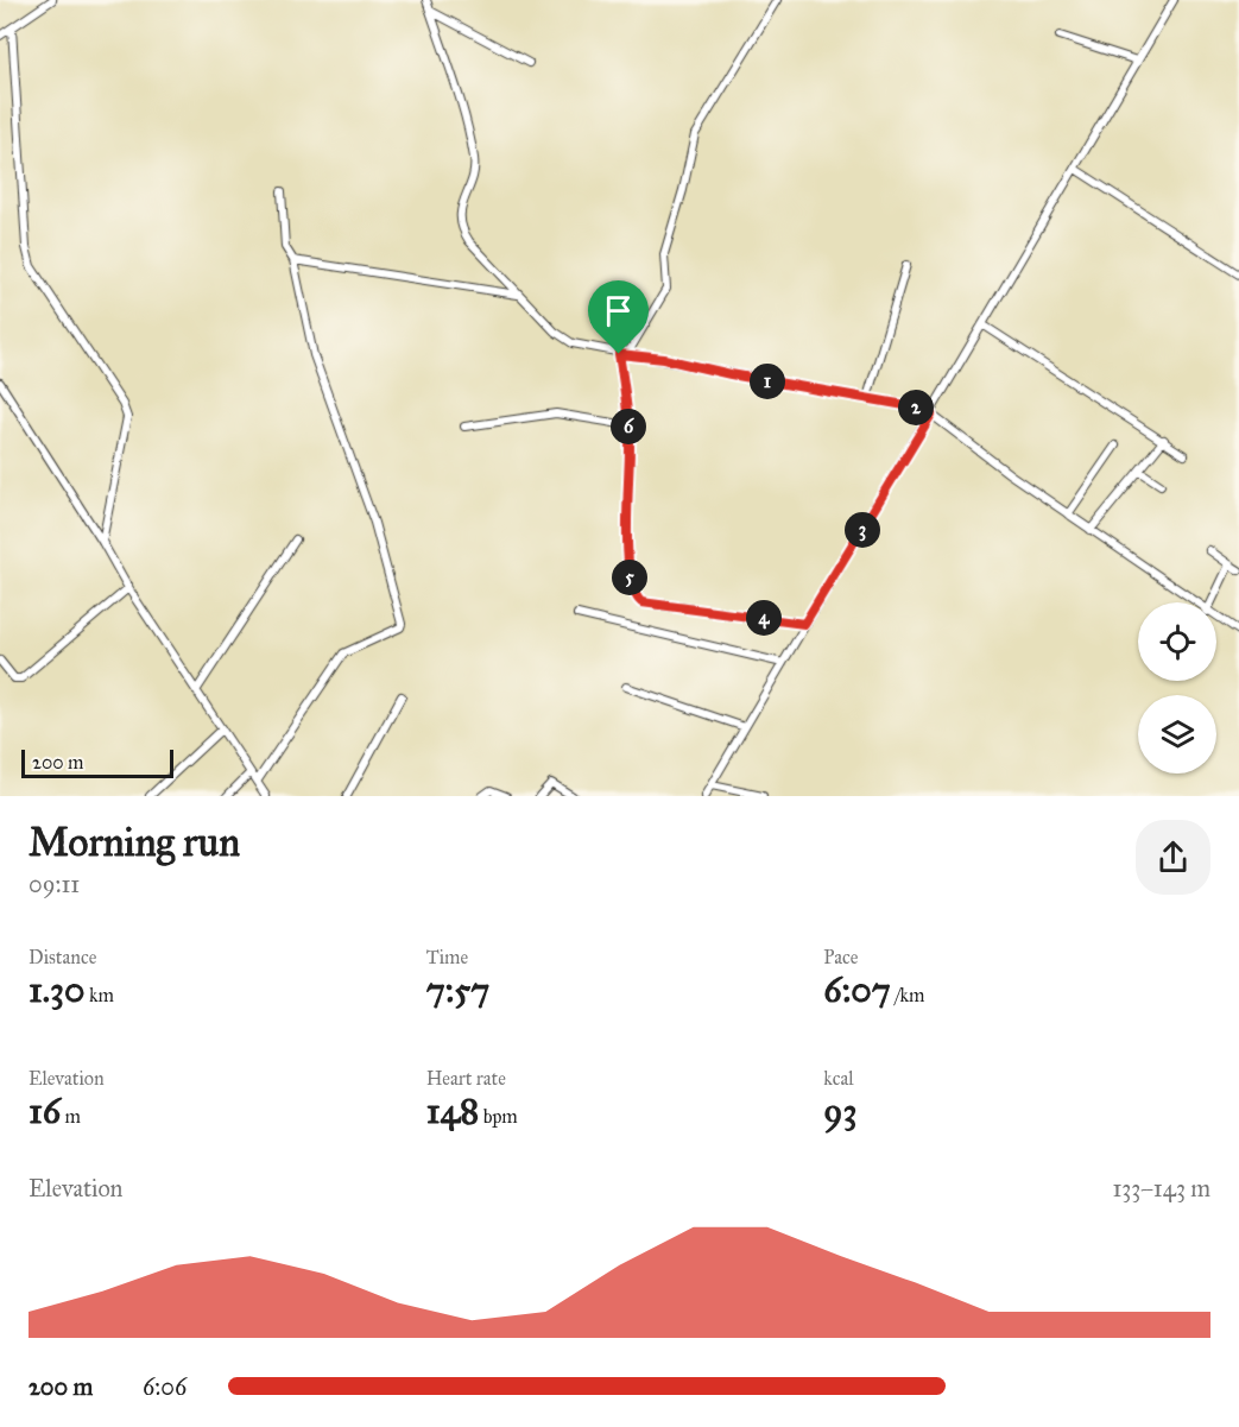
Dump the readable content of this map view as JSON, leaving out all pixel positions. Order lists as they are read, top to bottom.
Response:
{
  "scale_bar": "200 m",
  "page": {
    "pins": [
      "1",
      "2",
      "6",
      "3",
      "5",
      "4"
    ],
    "scale": "200 m",
    "heading": ["Morning run", "09:11"],
    "stats": [
      ["Distance", "1.30 km"],
      ["Time", "7:57"],
      ["Pace", "6:07 /km"],
      ["Elevation", "16 m"],
      ["Heart rate", "148 bpm"],
      ["kcal", "93"]
    ],
    "chart": ["Elevation", "133–143 m"],
    "list": [
      {
        "name": "200 m",
        "note": "6:06"
      }
    ]
  }
}
